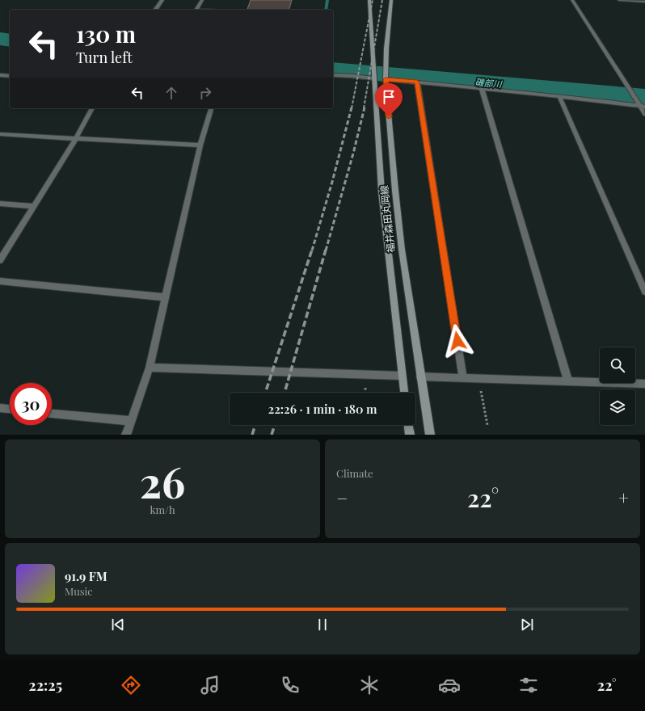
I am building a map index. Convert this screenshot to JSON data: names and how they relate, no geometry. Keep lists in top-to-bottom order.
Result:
{
  "streets": {
    "main road": ["福井森田丸岡線"]
  },
  "water": ["磯部川"],
  "page": {
    "turn": ["130 m", "Turn left"],
    "limit": "30",
    "trip": "22:26 · 1 min · 180 m",
    "tile": [
      ["26", "km/h"],
      "Climate"
    ],
    "heat": ["−", "22°", "+"],
    "song": ["91.9 FM", "Music"],
    "tabs": ["22:25", "22°"]
  }
}
